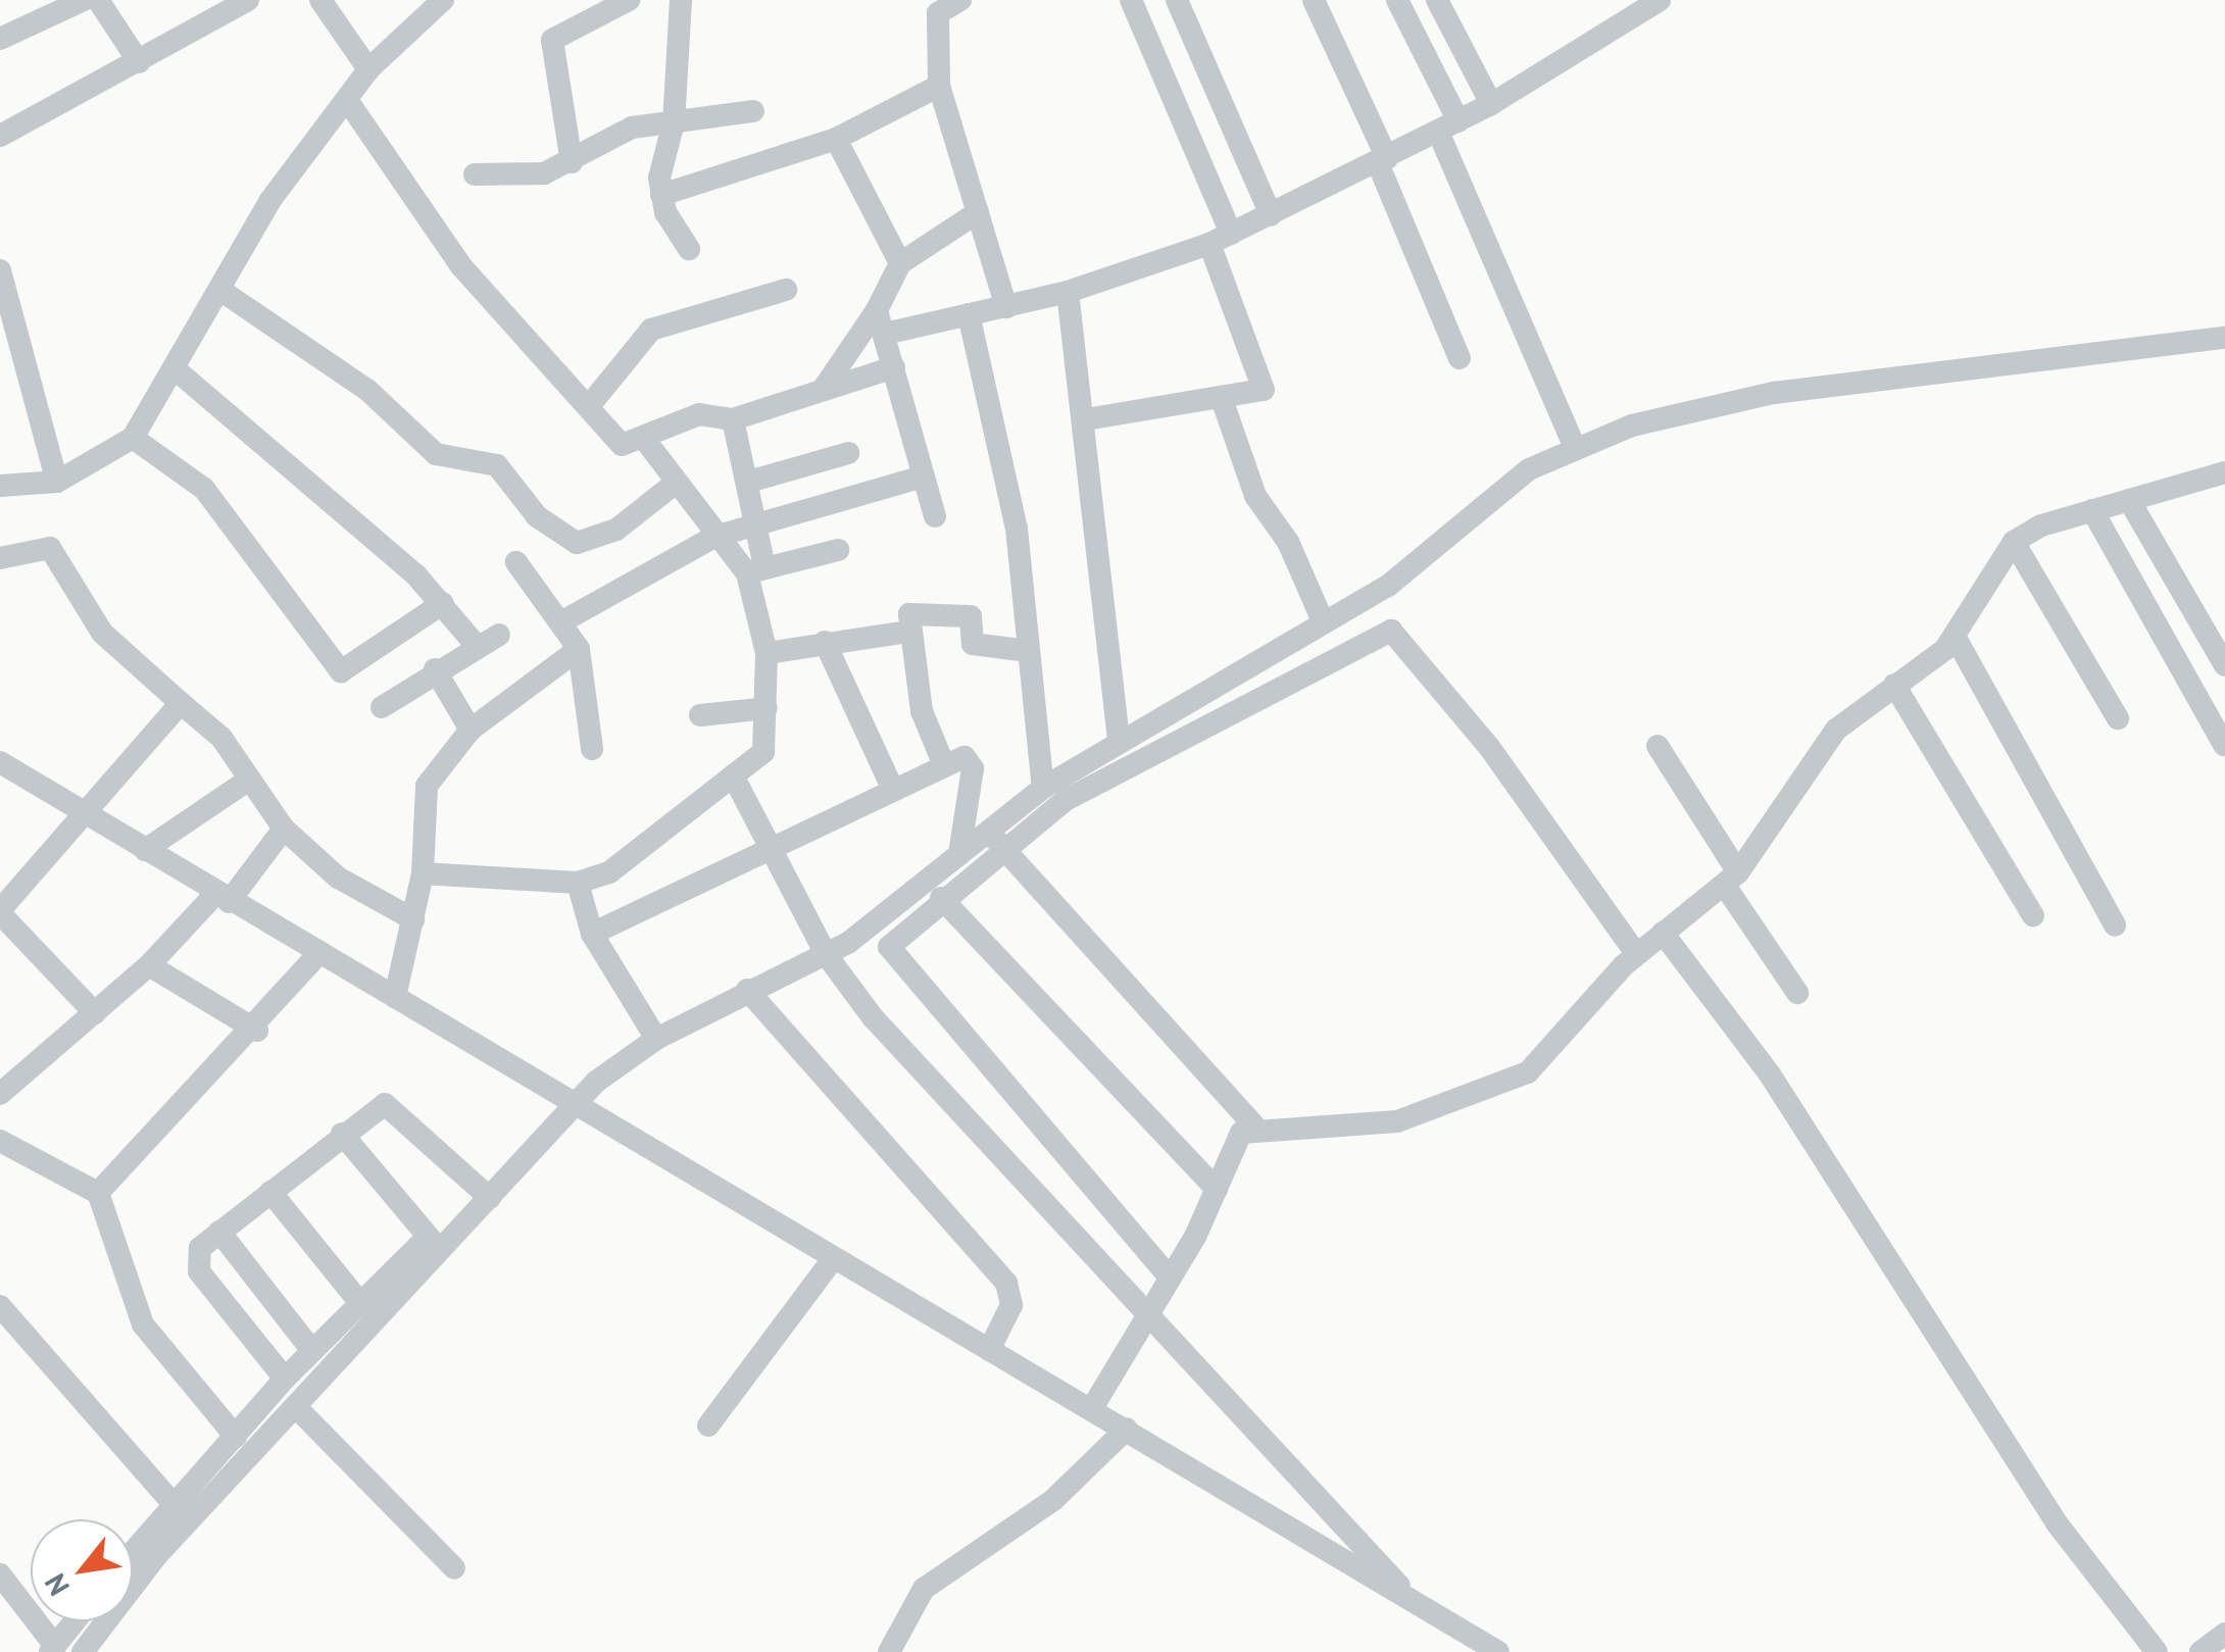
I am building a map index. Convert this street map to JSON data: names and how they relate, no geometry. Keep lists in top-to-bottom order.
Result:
{
  "north": "bottom left"
}
